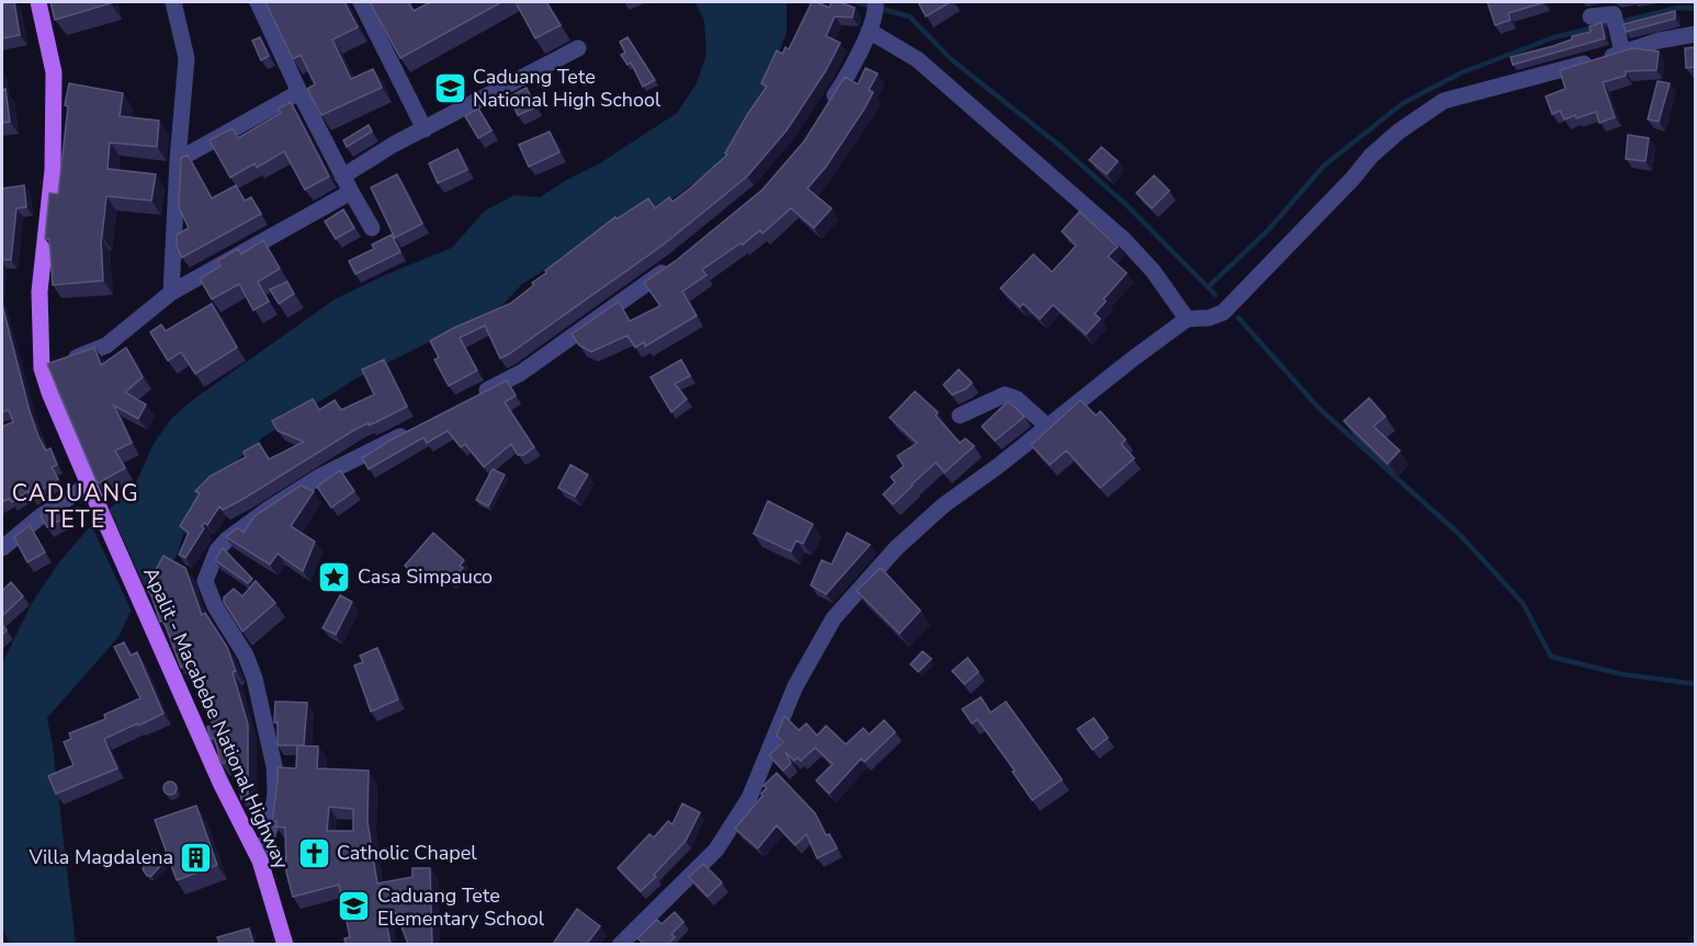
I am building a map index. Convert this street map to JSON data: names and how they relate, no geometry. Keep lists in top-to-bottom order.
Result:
{
  "streets": {
    "main road": ["Apalit - Macabebe National Highway"]
  },
  "districts": ["CADUANG TETE"],
  "places": {
    "school or university": ["Caduang Tete National High School", "Caduang Tete Elementary School"],
    "place": ["Casa Simpauco"],
    "church": ["Catholic Chapel"],
    "building": ["Villa Magdalena"]
  }
}
